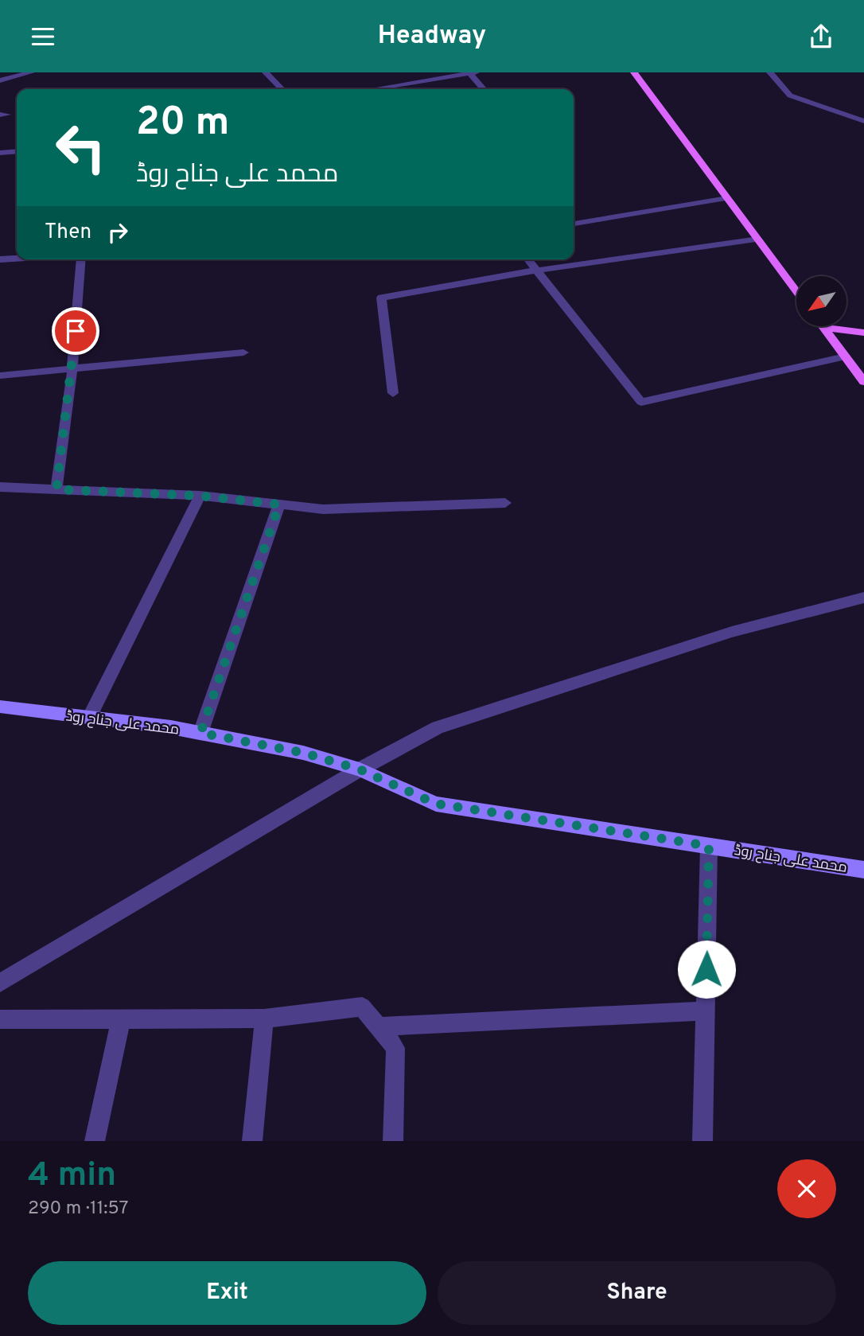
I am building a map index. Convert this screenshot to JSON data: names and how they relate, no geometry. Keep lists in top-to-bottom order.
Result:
{
  "streets": {
    "main road": ["محمد علی جناح روڈ"]
  },
  "north": "bottom left",
  "page": {
    "header": "Headway",
    "turn": ["20 m", "محمد علی جناح روڈ"],
    "then": "Then",
    "heading": ["4 min", "290 m · 11:57"],
    "buttons": ["Exit", "Share"]
  }
}
